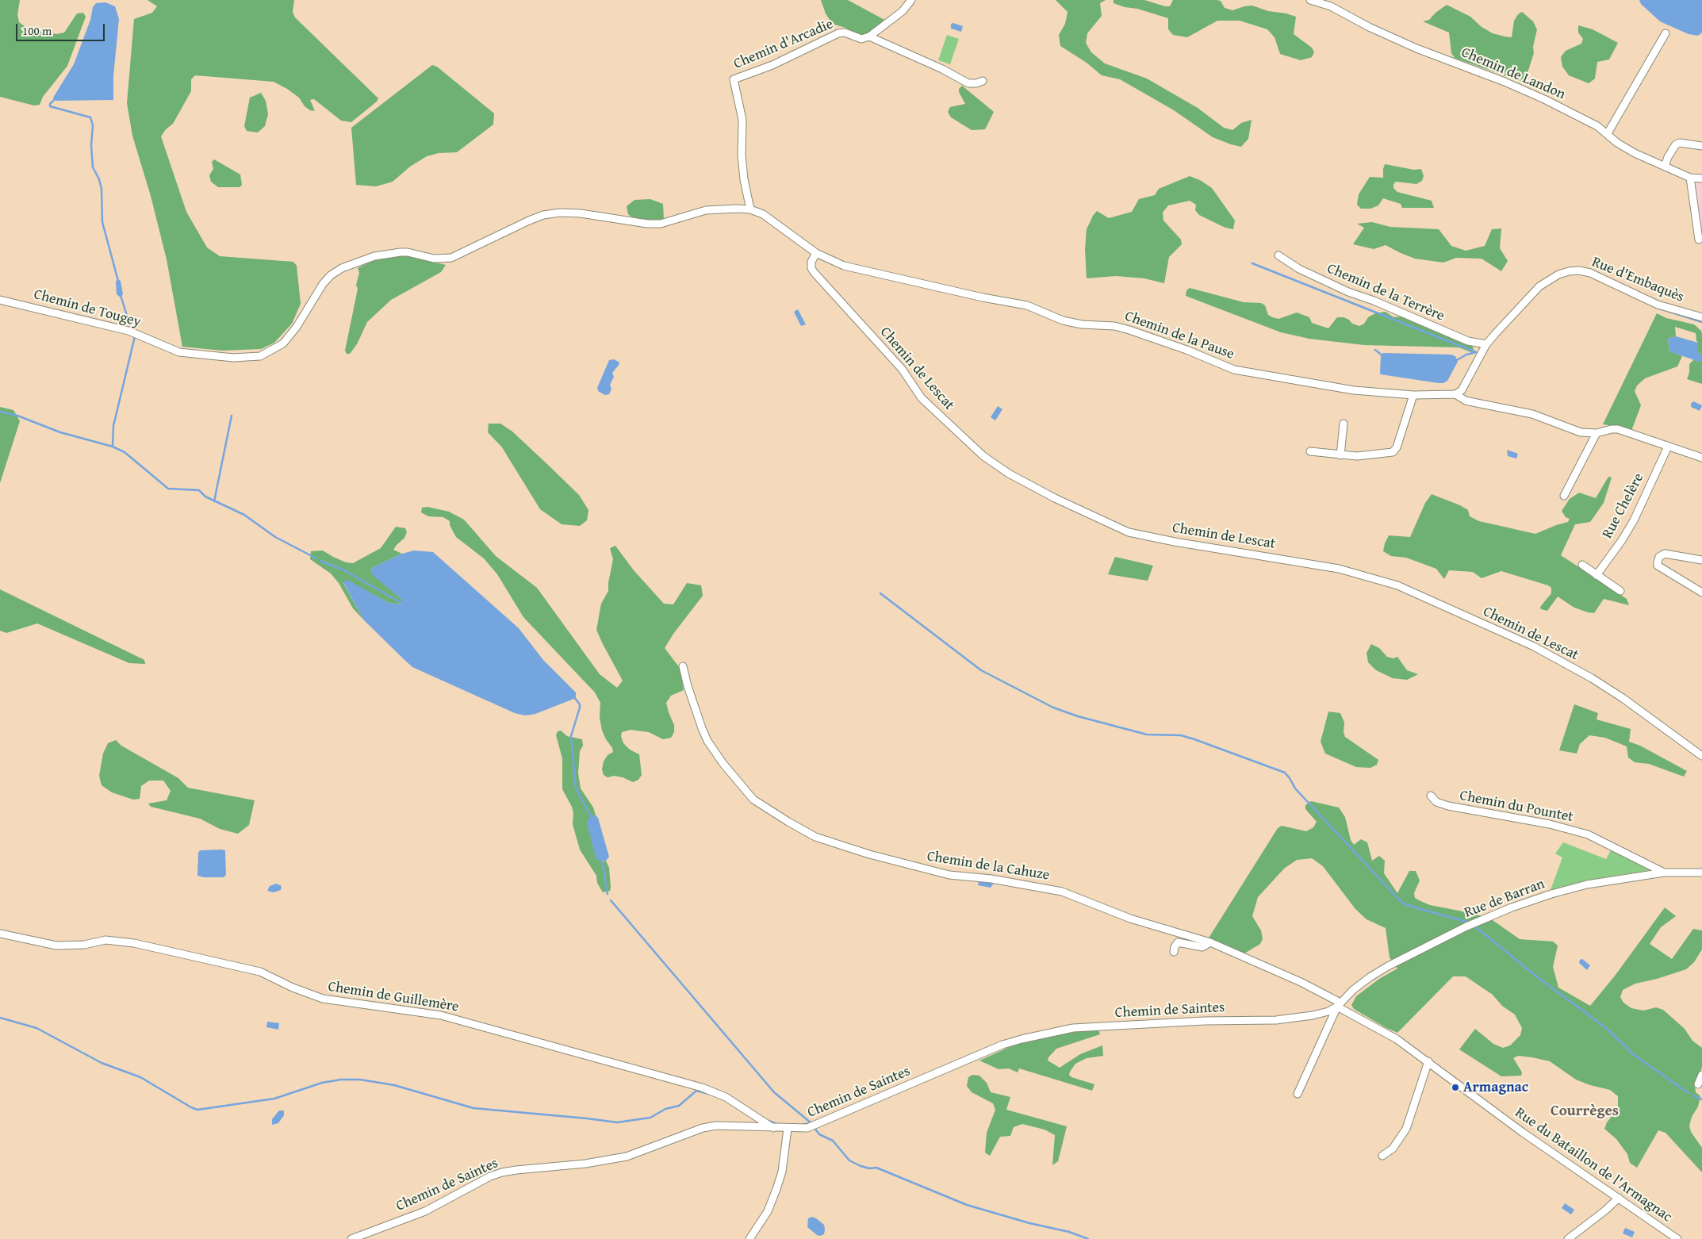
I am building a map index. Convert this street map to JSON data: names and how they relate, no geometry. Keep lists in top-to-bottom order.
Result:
{
  "streets": {
    "street": [
      "Chemin d'Arcadie",
      "Chemin de Landon",
      "Rue d'Embaquès",
      "Chemin de la Terrère",
      "Chemin de Tougey",
      "Chemin de la Pause",
      "Chemin de Lescat",
      "Rue Chelère",
      "Chemin du Pountet",
      "Chemin de la Cahuze",
      "Rue de Barran",
      "Chemin de Guillemère",
      "Chemin de Saintes",
      "Rue du Bataillon de l'Armagnac"
    ]
  },
  "crossings": [
    ["Chemin d'Arcadie", "Chemin de Tougey"],
    ["Chemin d'Arcadie", "Chemin de la Pause"],
    ["Rue d'Embaquès", "Chemin de la Terrère"],
    ["Rue d'Embaquès", "Chemin de la Pause"],
    ["Chemin de Tougey", "Chemin de la Pause"],
    ["Chemin de la Pause", "Chemin de Lescat"],
    ["Chemin du Pountet", "Rue de Barran"],
    ["Chemin de la Cahuze", "Rue de Barran"],
    ["Chemin de la Cahuze", "Chemin de Saintes"],
    ["Chemin de la Cahuze", "Rue du Bataillon de l'Armagnac"],
    ["Rue de Barran", "Chemin de Saintes"],
    ["Rue de Barran", "Rue du Bataillon de l'Armagnac"],
    ["Chemin de Guillemère", "Chemin de Saintes"],
    ["Chemin de Saintes", "Rue du Bataillon de l'Armagnac"]
  ],
  "districts": ["Courrèges"],
  "places": ["Armagnac"],
  "scale_bar": "100 m"
}
